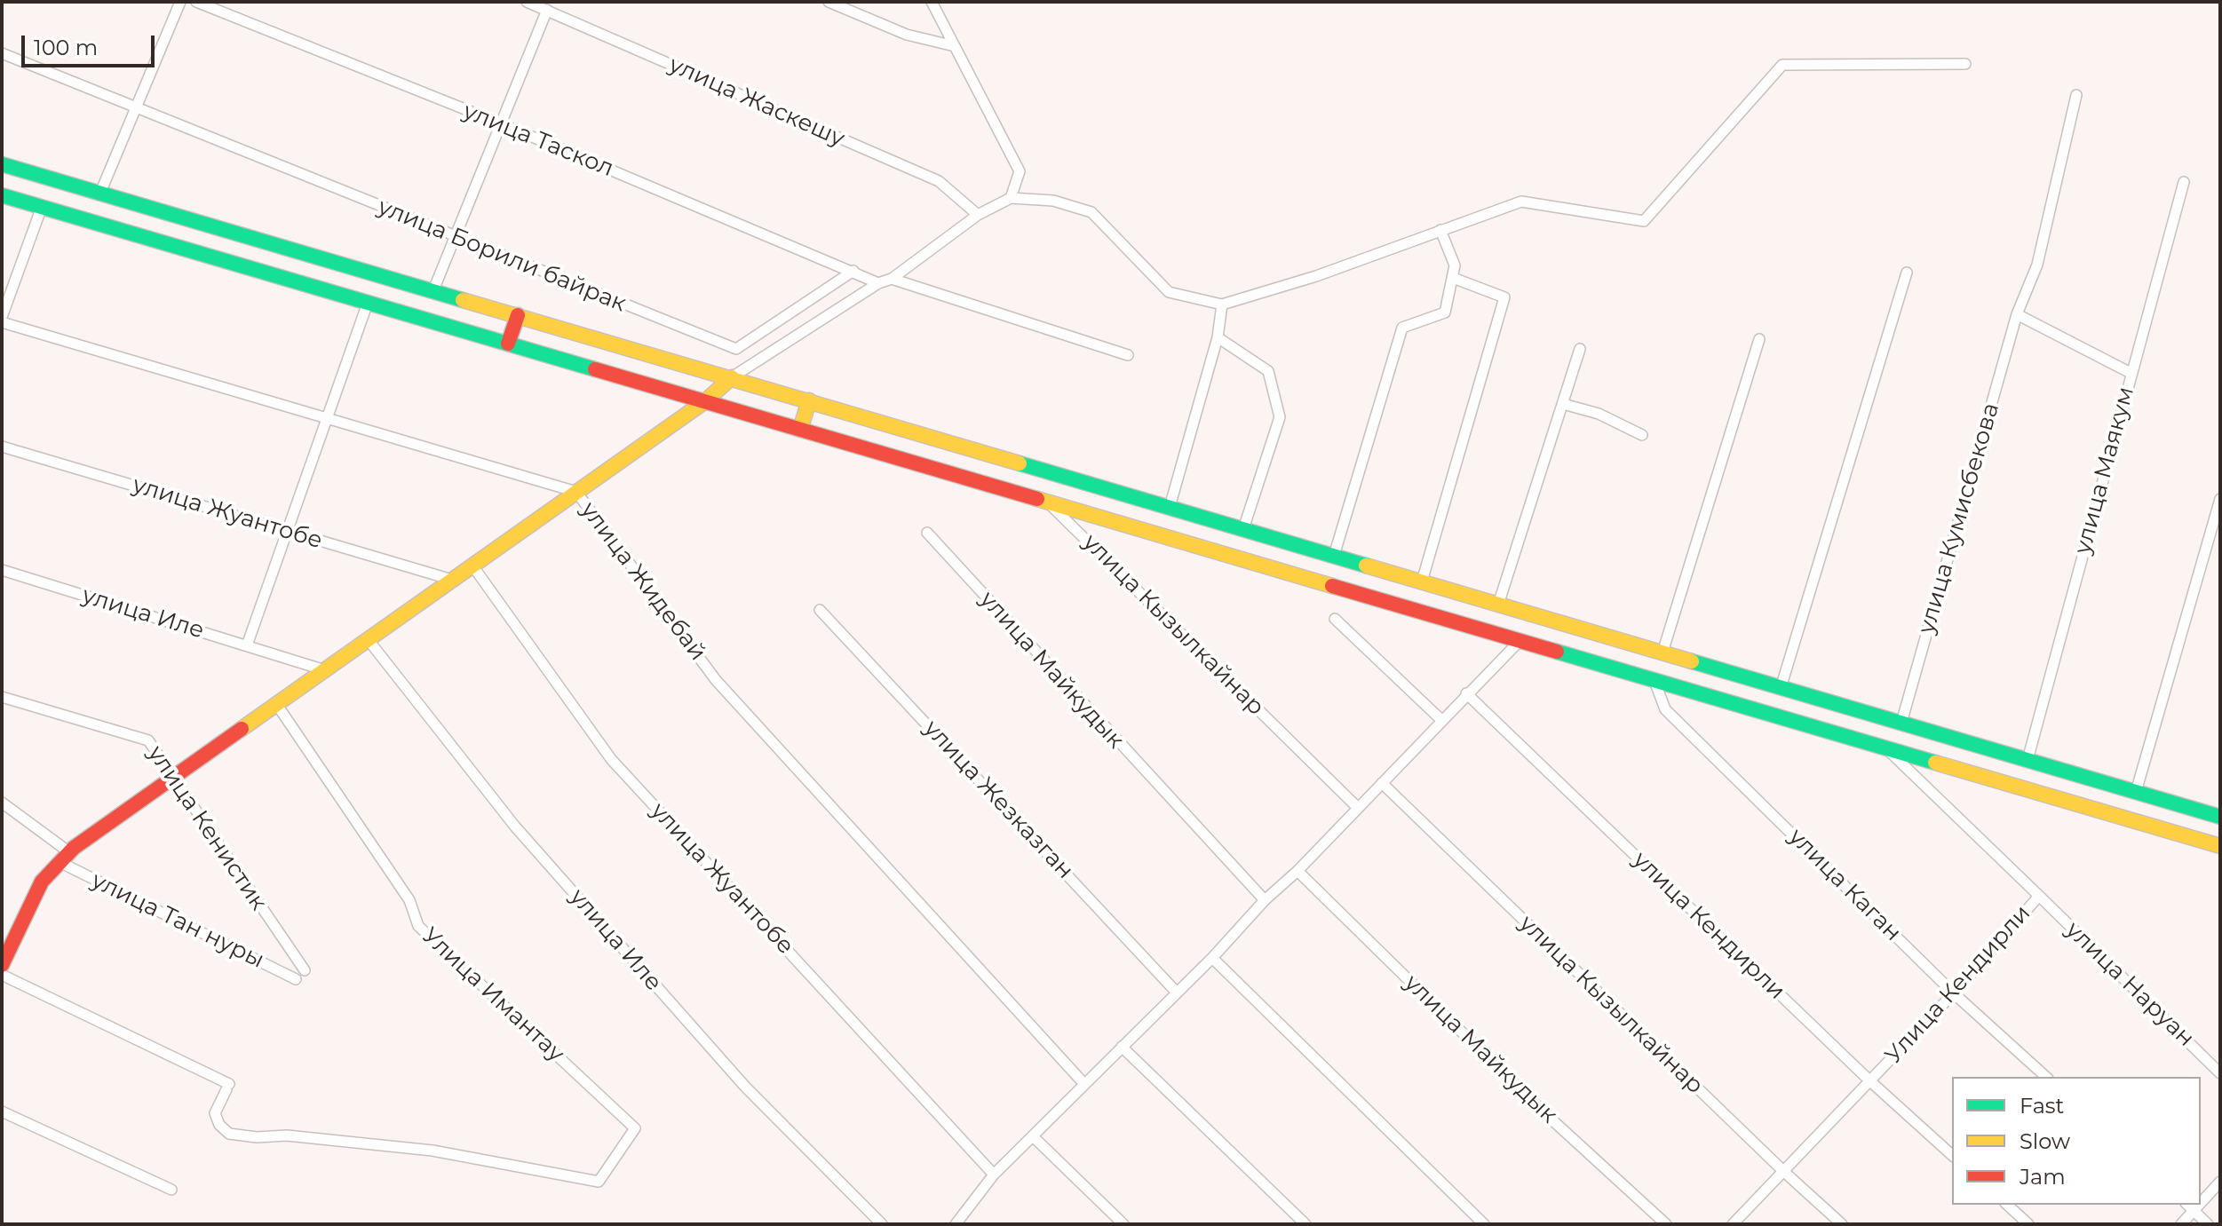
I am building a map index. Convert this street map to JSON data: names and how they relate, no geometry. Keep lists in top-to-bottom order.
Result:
{
  "streets": {
    "street": [
      "улица Жаскешу",
      "улица Таскол",
      "улица Борили байрак",
      "улица Маякум",
      "улица Жуантобе",
      "улица Кумисбекова",
      "улица Жидебай",
      "улица Иле",
      "улица Кызылкайнар",
      "улица Майкудык",
      "улица Жезказган",
      "улица Кенистик",
      "улица Каган",
      "улица Тан нуры",
      "улица Кендирли",
      "Улица Кендирли",
      "улица Наруан",
      "Улица Имантау"
    ]
  },
  "crossings": [
    ["улица Таскол", "улица Борили байрак"],
    ["улица Кызылкайнар", "Улица Кендирли"],
    ["улица Каган", "Улица Кендирли"],
    ["улица Кендирли", "Улица Кендирли"],
    ["Улица Кендирли", "улица Наруан"]
  ],
  "legend": ["Fast", "Slow", "Jam"],
  "scale_bar": "100 m"
}
